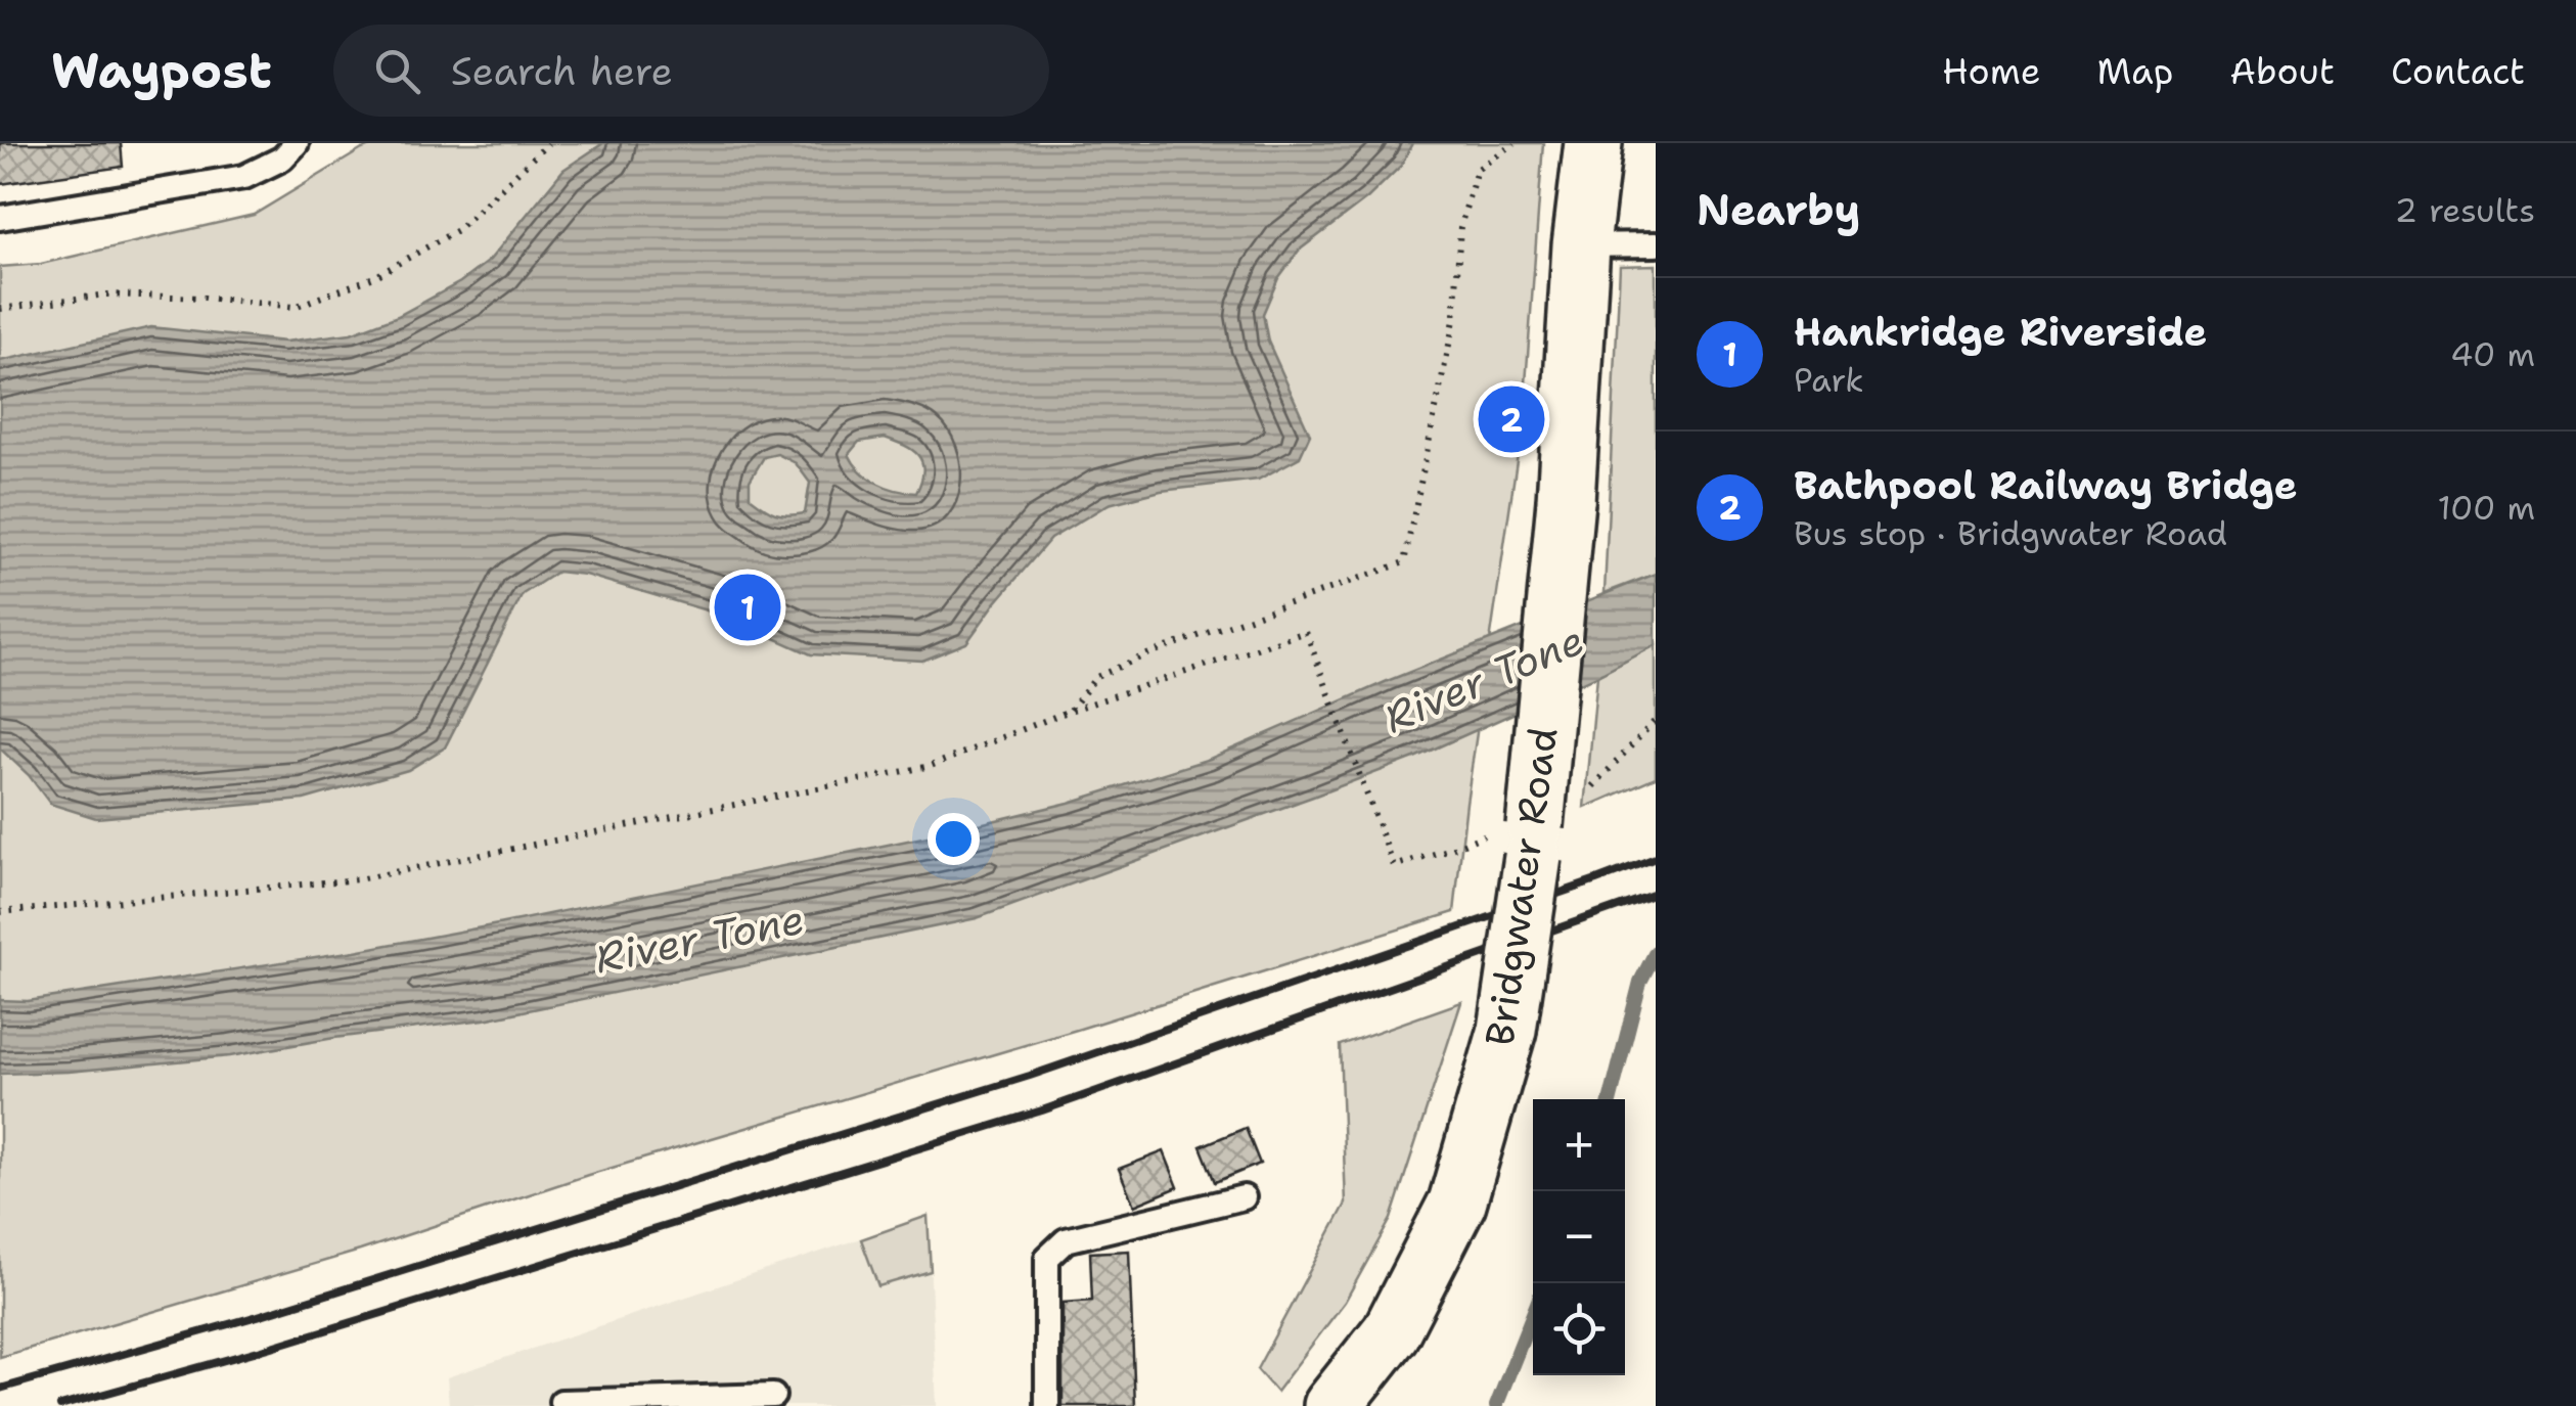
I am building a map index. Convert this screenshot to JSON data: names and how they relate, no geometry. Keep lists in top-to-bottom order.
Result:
{
  "streets": {
    "main road": ["Bridgwater Road"]
  },
  "water": ["River Tone"],
  "page": {
    "header": "Waypost",
    "search": "Search here",
    "nav": [
      "Home",
      "Map",
      "About",
      "Contact"
    ],
    "heading": ["Nearby", "2 results"],
    "list": [
      {
        "mark": "1",
        "name": "Hankridge Riverside",
        "note": "Park",
        "value": "40 m"
      },
      {
        "mark": "2",
        "name": "Bathpool Railway Bridge",
        "note": "Bus stop · Bridgwater Road",
        "value": "100 m"
      }
    ],
    "pins": ["2", "1"],
    "map_buttons": ["+", "−"]
  }
}
